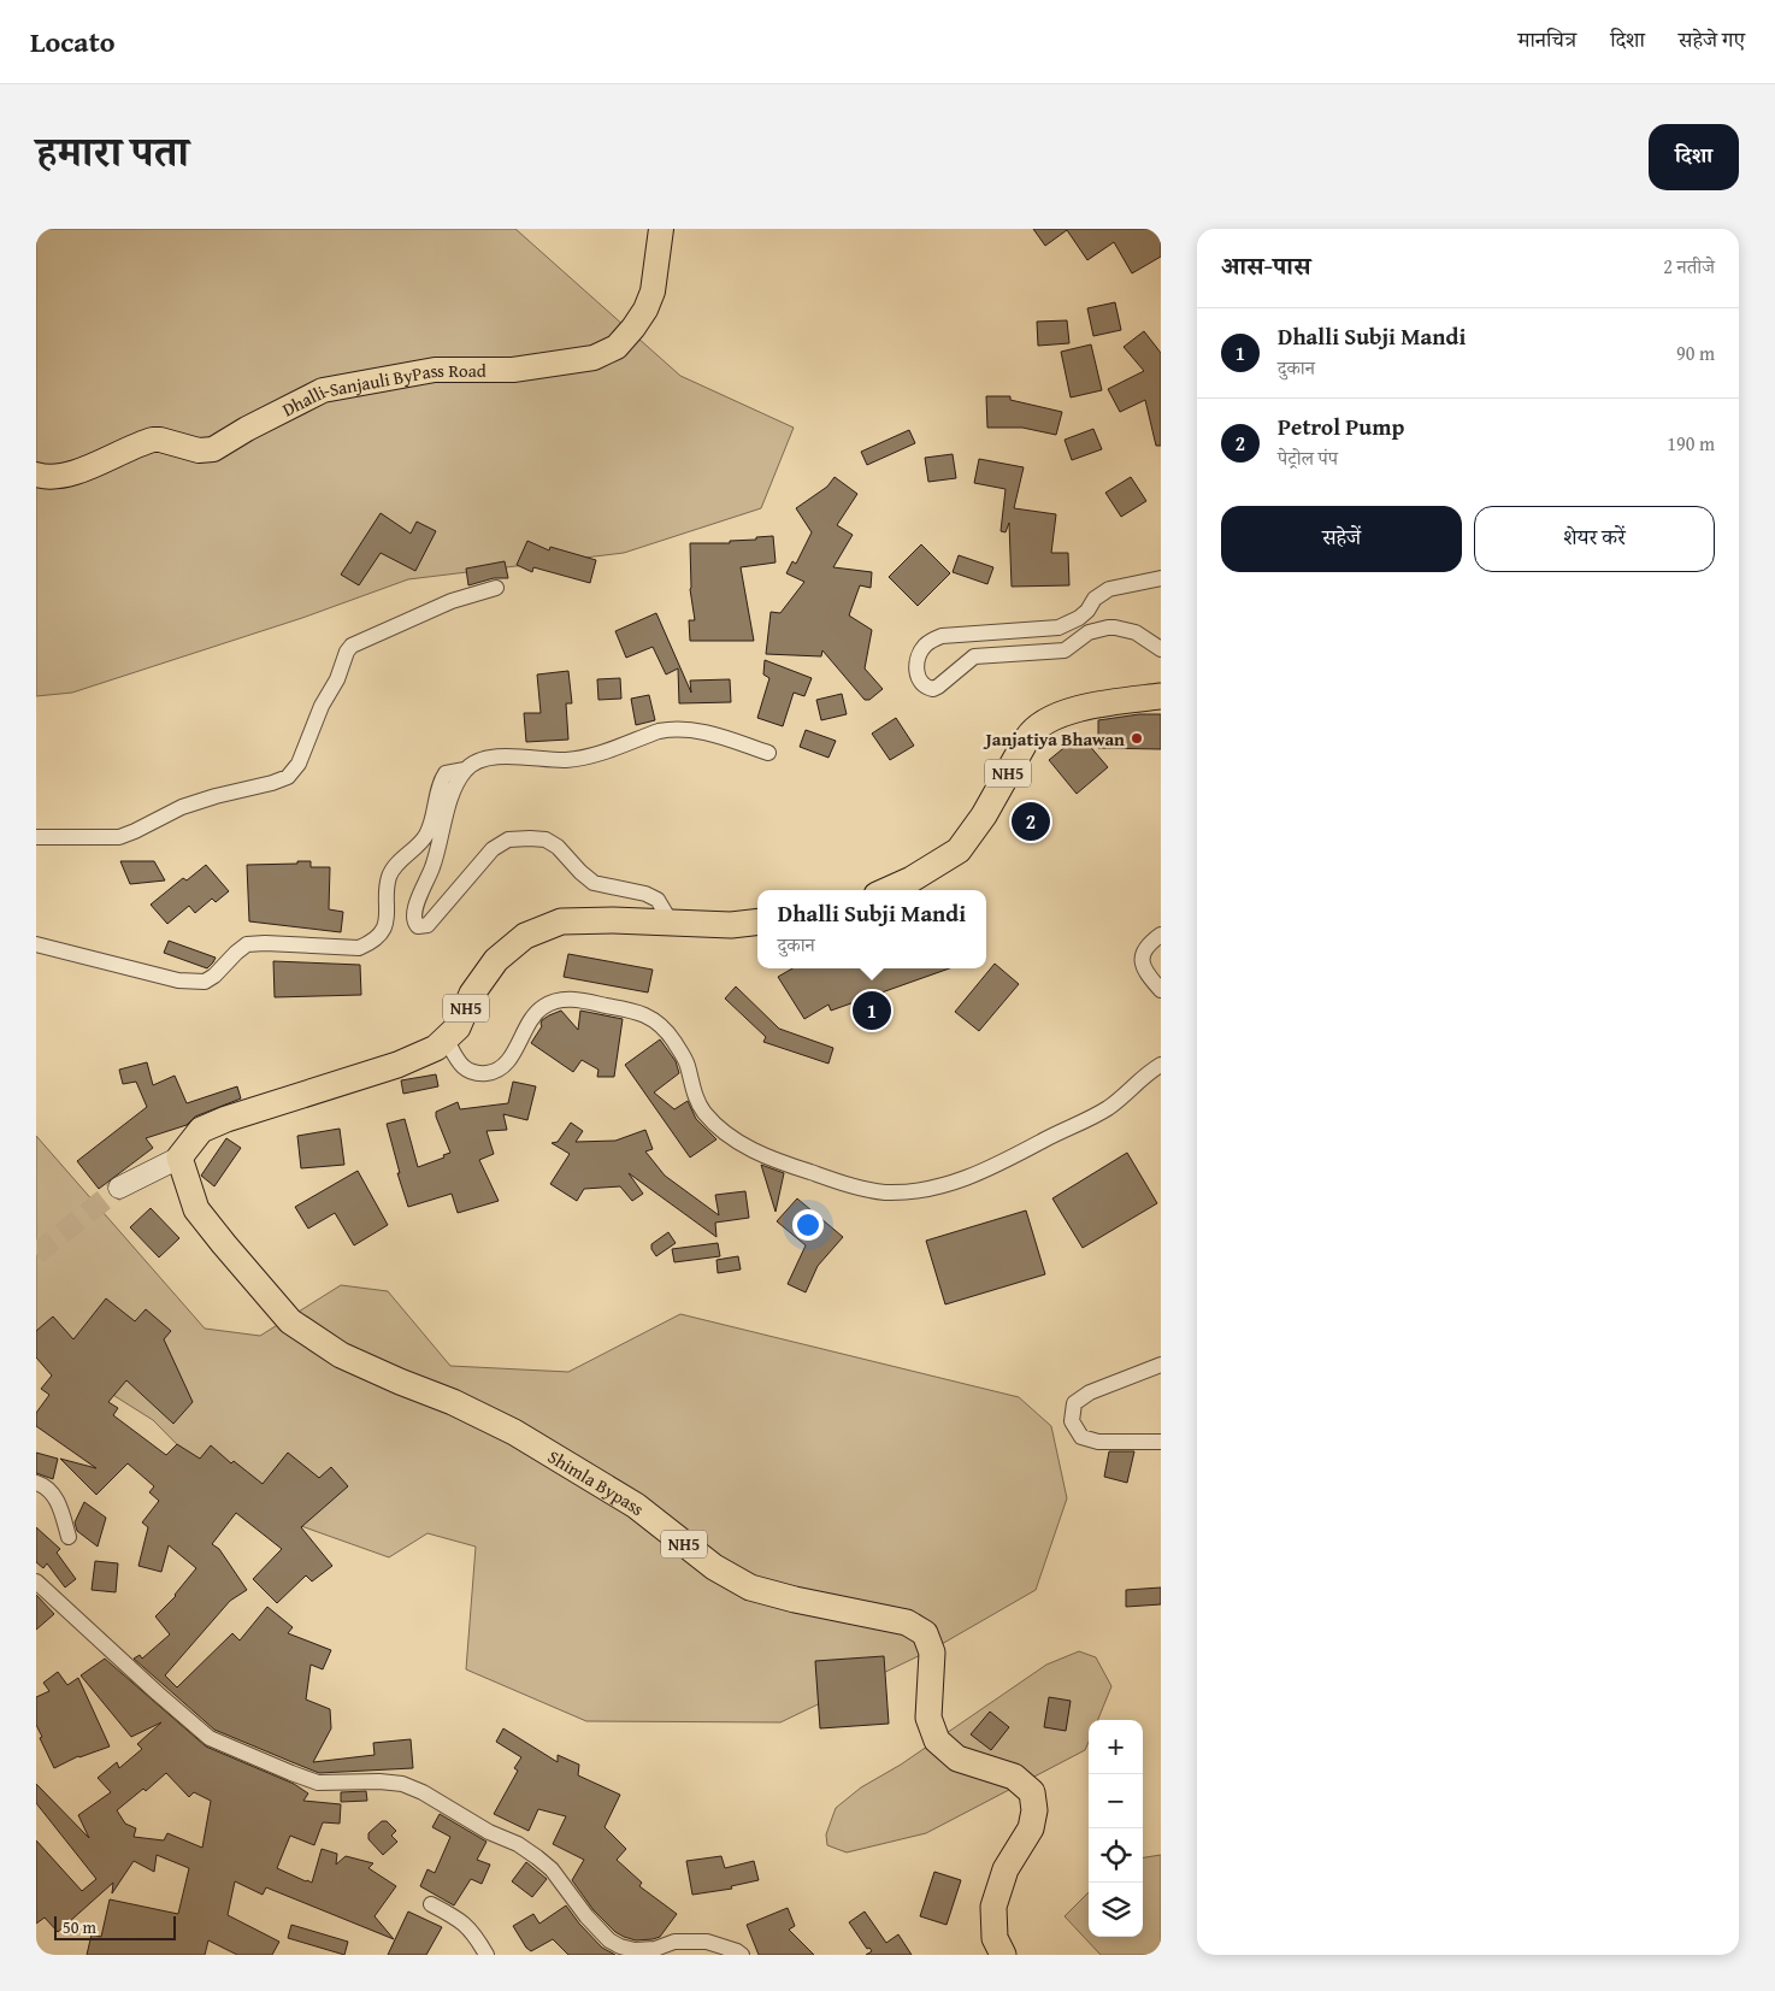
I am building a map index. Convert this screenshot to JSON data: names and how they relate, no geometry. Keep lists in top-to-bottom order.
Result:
{
  "streets": {
    "highway": ["NH5", "Shimla Bypass"],
    "main road": ["Dhalli-Sanjauli ByPass Road"]
  },
  "crossings": [
    ["NH5", "Shimla Bypass"]
  ],
  "places": ["Janjatiya Bhawan"],
  "scale_bar": "50 m",
  "page": {
    "header": "Locato",
    "nav": ["मानचित्र", "दिशा", "सहेजे गए"],
    "title": "हमारा पता",
    "buttons": [
      "दिशा",
      ["सहेजें", "शेयर करें"]
    ],
    "heading": ["आस-पास", "2 नतीजे"],
    "list": [
      {
        "mark": "1",
        "name": "Dhalli Subji Mandi",
        "note": "दुकान",
        "value": "90 m"
      },
      {
        "mark": "2",
        "name": "Petrol Pump",
        "note": "पेट्रोल पंप",
        "value": "190 m"
      }
    ],
    "pins": ["2", "1"],
    "popup": ["Dhalli Subji Mandi", "दुकान"],
    "map_buttons": ["+", "−"],
    "scale": "50 m"
  }
}
